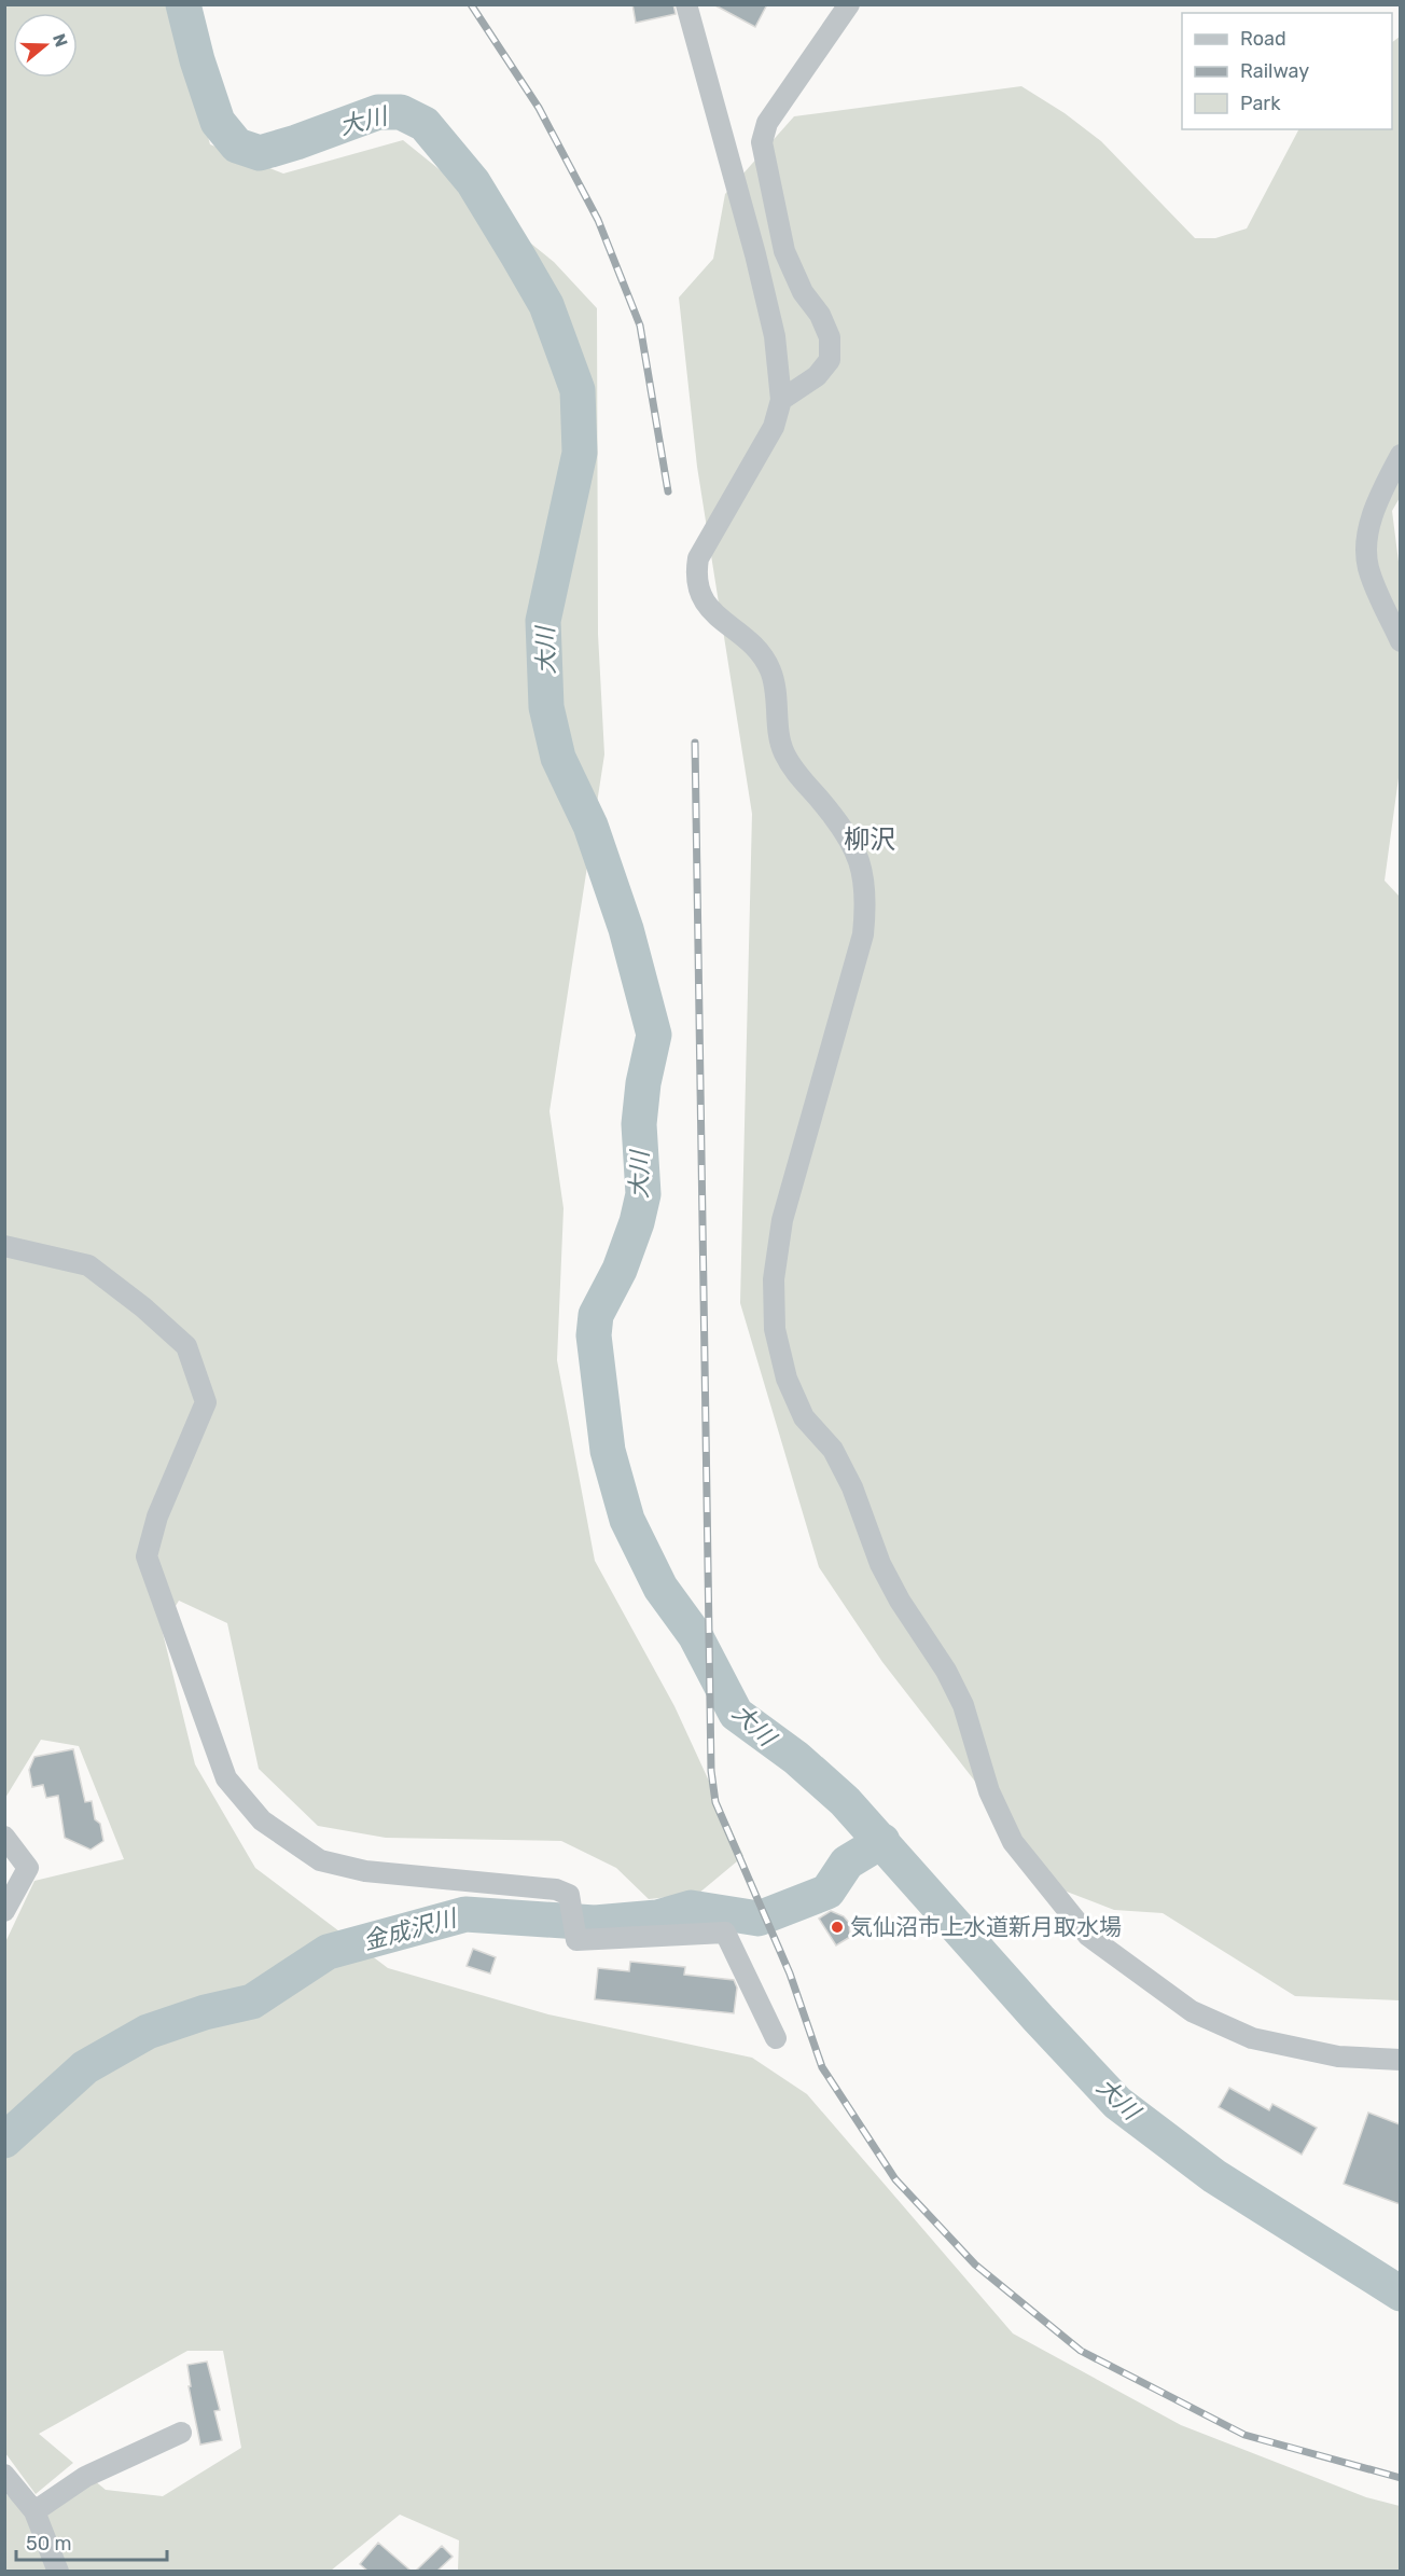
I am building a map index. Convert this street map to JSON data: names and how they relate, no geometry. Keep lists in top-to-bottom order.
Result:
{
  "districts": ["柳沢"],
  "water": ["大川", "金成沢川"],
  "places": ["気仙沼市上水道新月取水場"],
  "legend": ["Road", "Railway", "Park"],
  "scale_bar": "50 m",
  "north": "right"
}
